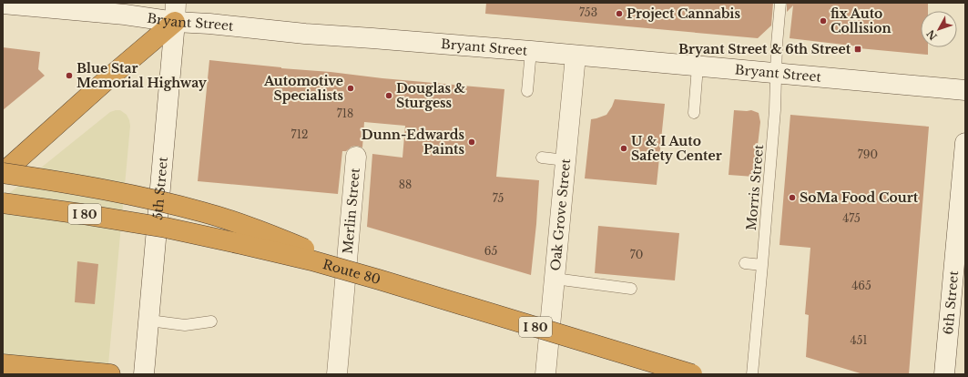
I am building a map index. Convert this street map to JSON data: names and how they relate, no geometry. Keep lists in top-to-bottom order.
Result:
{
  "streets": {
    "highway": ["I 80", "Route 80"],
    "main road": [
      "Bryant Street",
      "5th Street",
      "Merlin Street",
      "Oak Grove Street",
      "6th Street"
    ],
    "lane": ["Morris Street"]
  },
  "crossings": [
    ["Bryant Street", "Morris Street"],
    ["Bryant Street", "5th Street"],
    ["Bryant Street", "Oak Grove Street"]
  ],
  "places": {
    "other": [
      "Project Cannabis",
      "fix Auto Collision",
      "Blue Star Memorial Highway",
      "Automotive Specialists",
      "Douglas & Sturgess",
      "Dunn-Edwards Paints",
      "U & I Auto Safety Center",
      "SoMa Food Court"
    ],
    "transit": ["Bryant Street & 6th Street"]
  },
  "house_numbers": [
    "753",
    "718",
    "712",
    "790",
    "88",
    "75",
    "475",
    "65",
    "70",
    "465",
    "451"
  ],
  "north": "bottom left"
}
